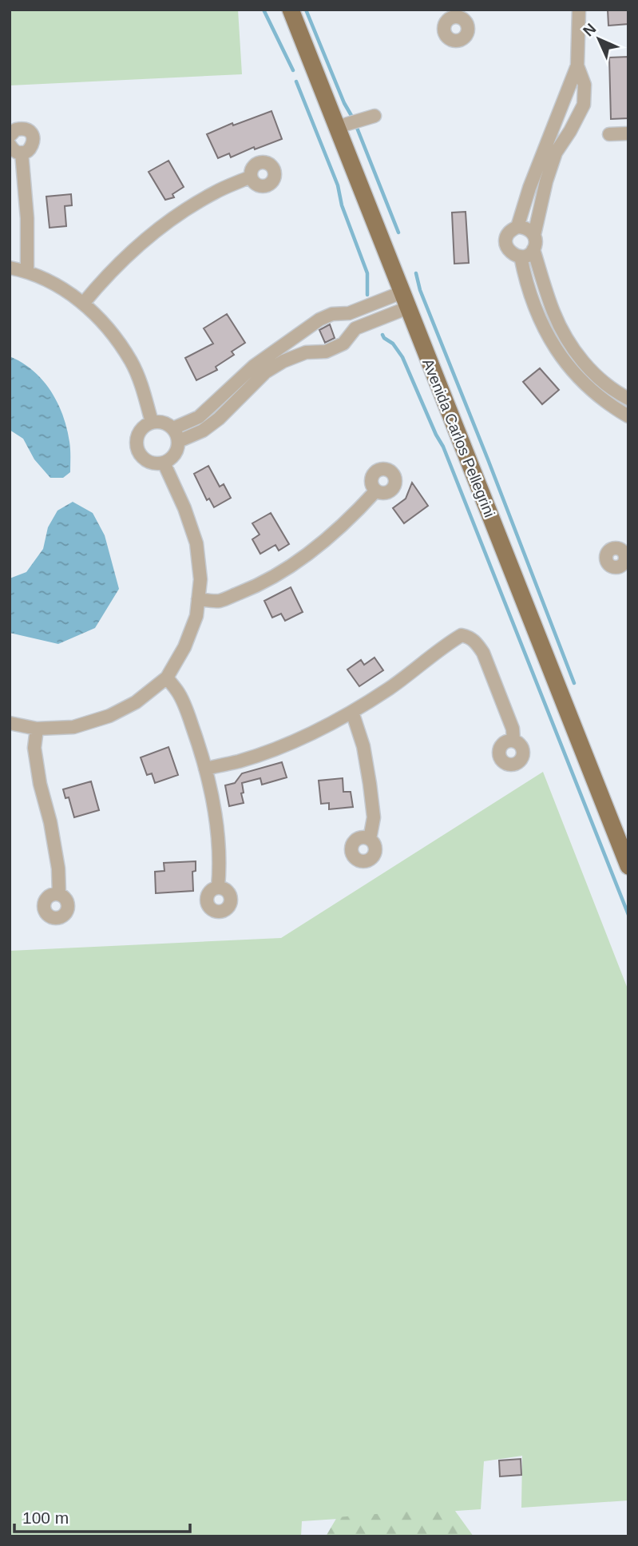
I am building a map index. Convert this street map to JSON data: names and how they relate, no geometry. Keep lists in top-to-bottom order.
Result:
{
  "streets": {
    "main road": ["Avenida Carlos Pellegrini"]
  },
  "scale_bar": "100 m",
  "north": "top left"
}
